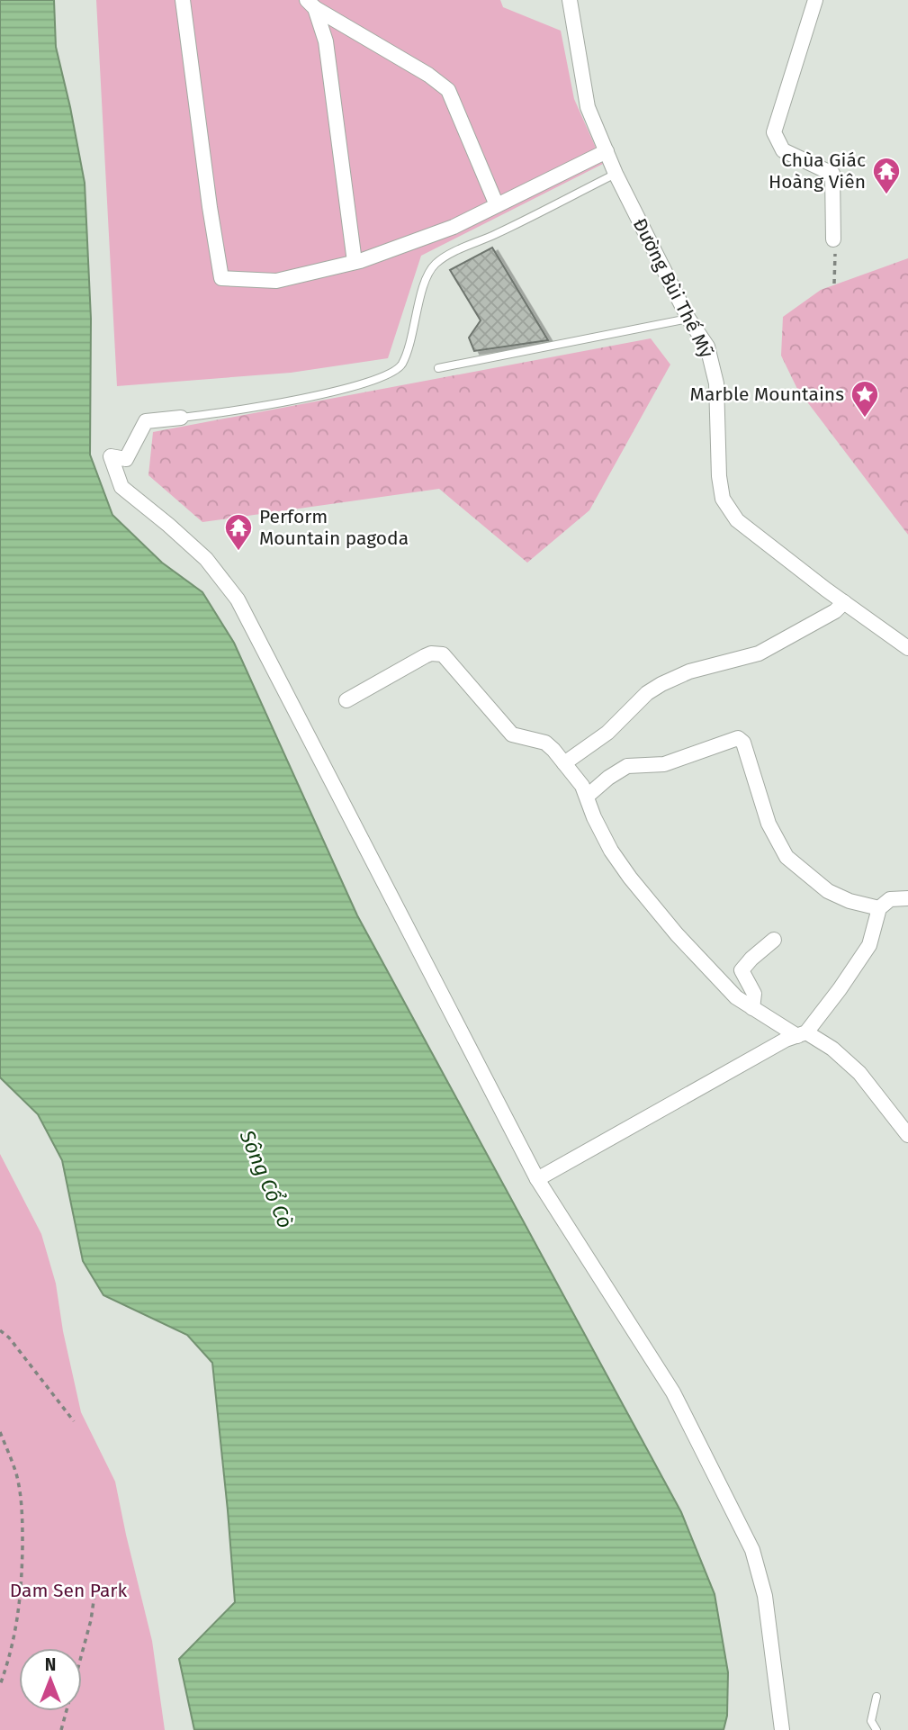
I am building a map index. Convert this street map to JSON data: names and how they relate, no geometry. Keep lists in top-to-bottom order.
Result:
{
  "streets": {
    "street": ["Đường Bùi Thế Mỹ"]
  },
  "water": ["Sông Cổ Cò"],
  "parks": ["Dam Sen Park"],
  "places": {
    "temple": ["Chùa Giác Hoàng Viên", "Perform Mountain pagoda"],
    "place": ["Marble Mountains"]
  },
  "north": "top"
}
